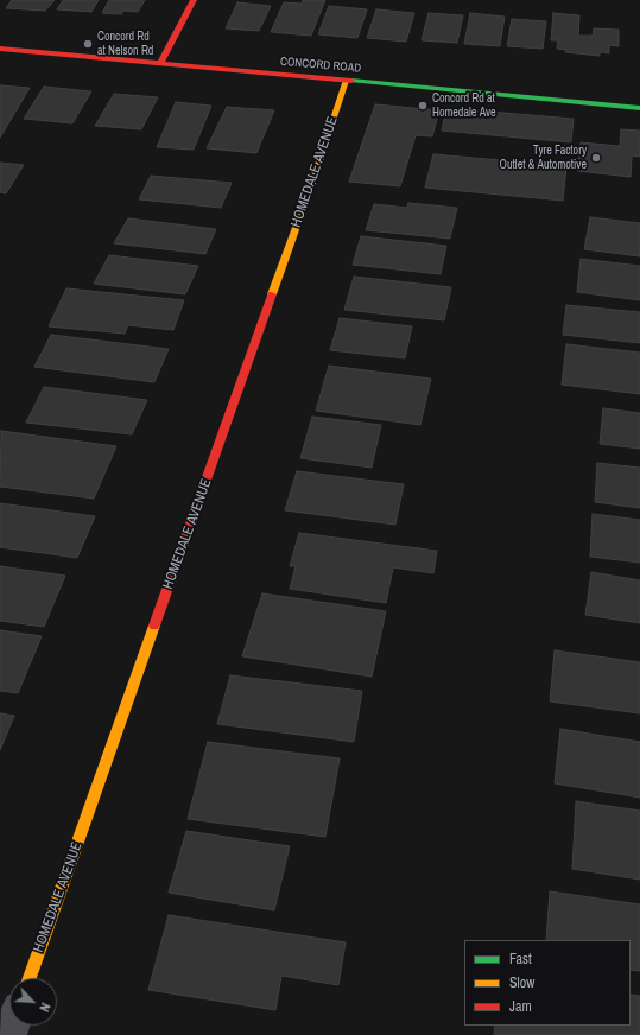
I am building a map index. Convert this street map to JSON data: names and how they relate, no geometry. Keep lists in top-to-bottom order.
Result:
{
  "streets": {
    "street": ["CONCORD ROAD", "HOMEDALE AVENUE"]
  },
  "crossings": [
    ["CONCORD ROAD", "HOMEDALE AVENUE"]
  ],
  "places": ["Concord Rd at Nelson Rd", "Concord Rd at Homedale Ave", "Tyre Factory Outlet & Automotive"],
  "legend": ["Fast", "Slow", "Jam"],
  "north": "bottom right"
}
